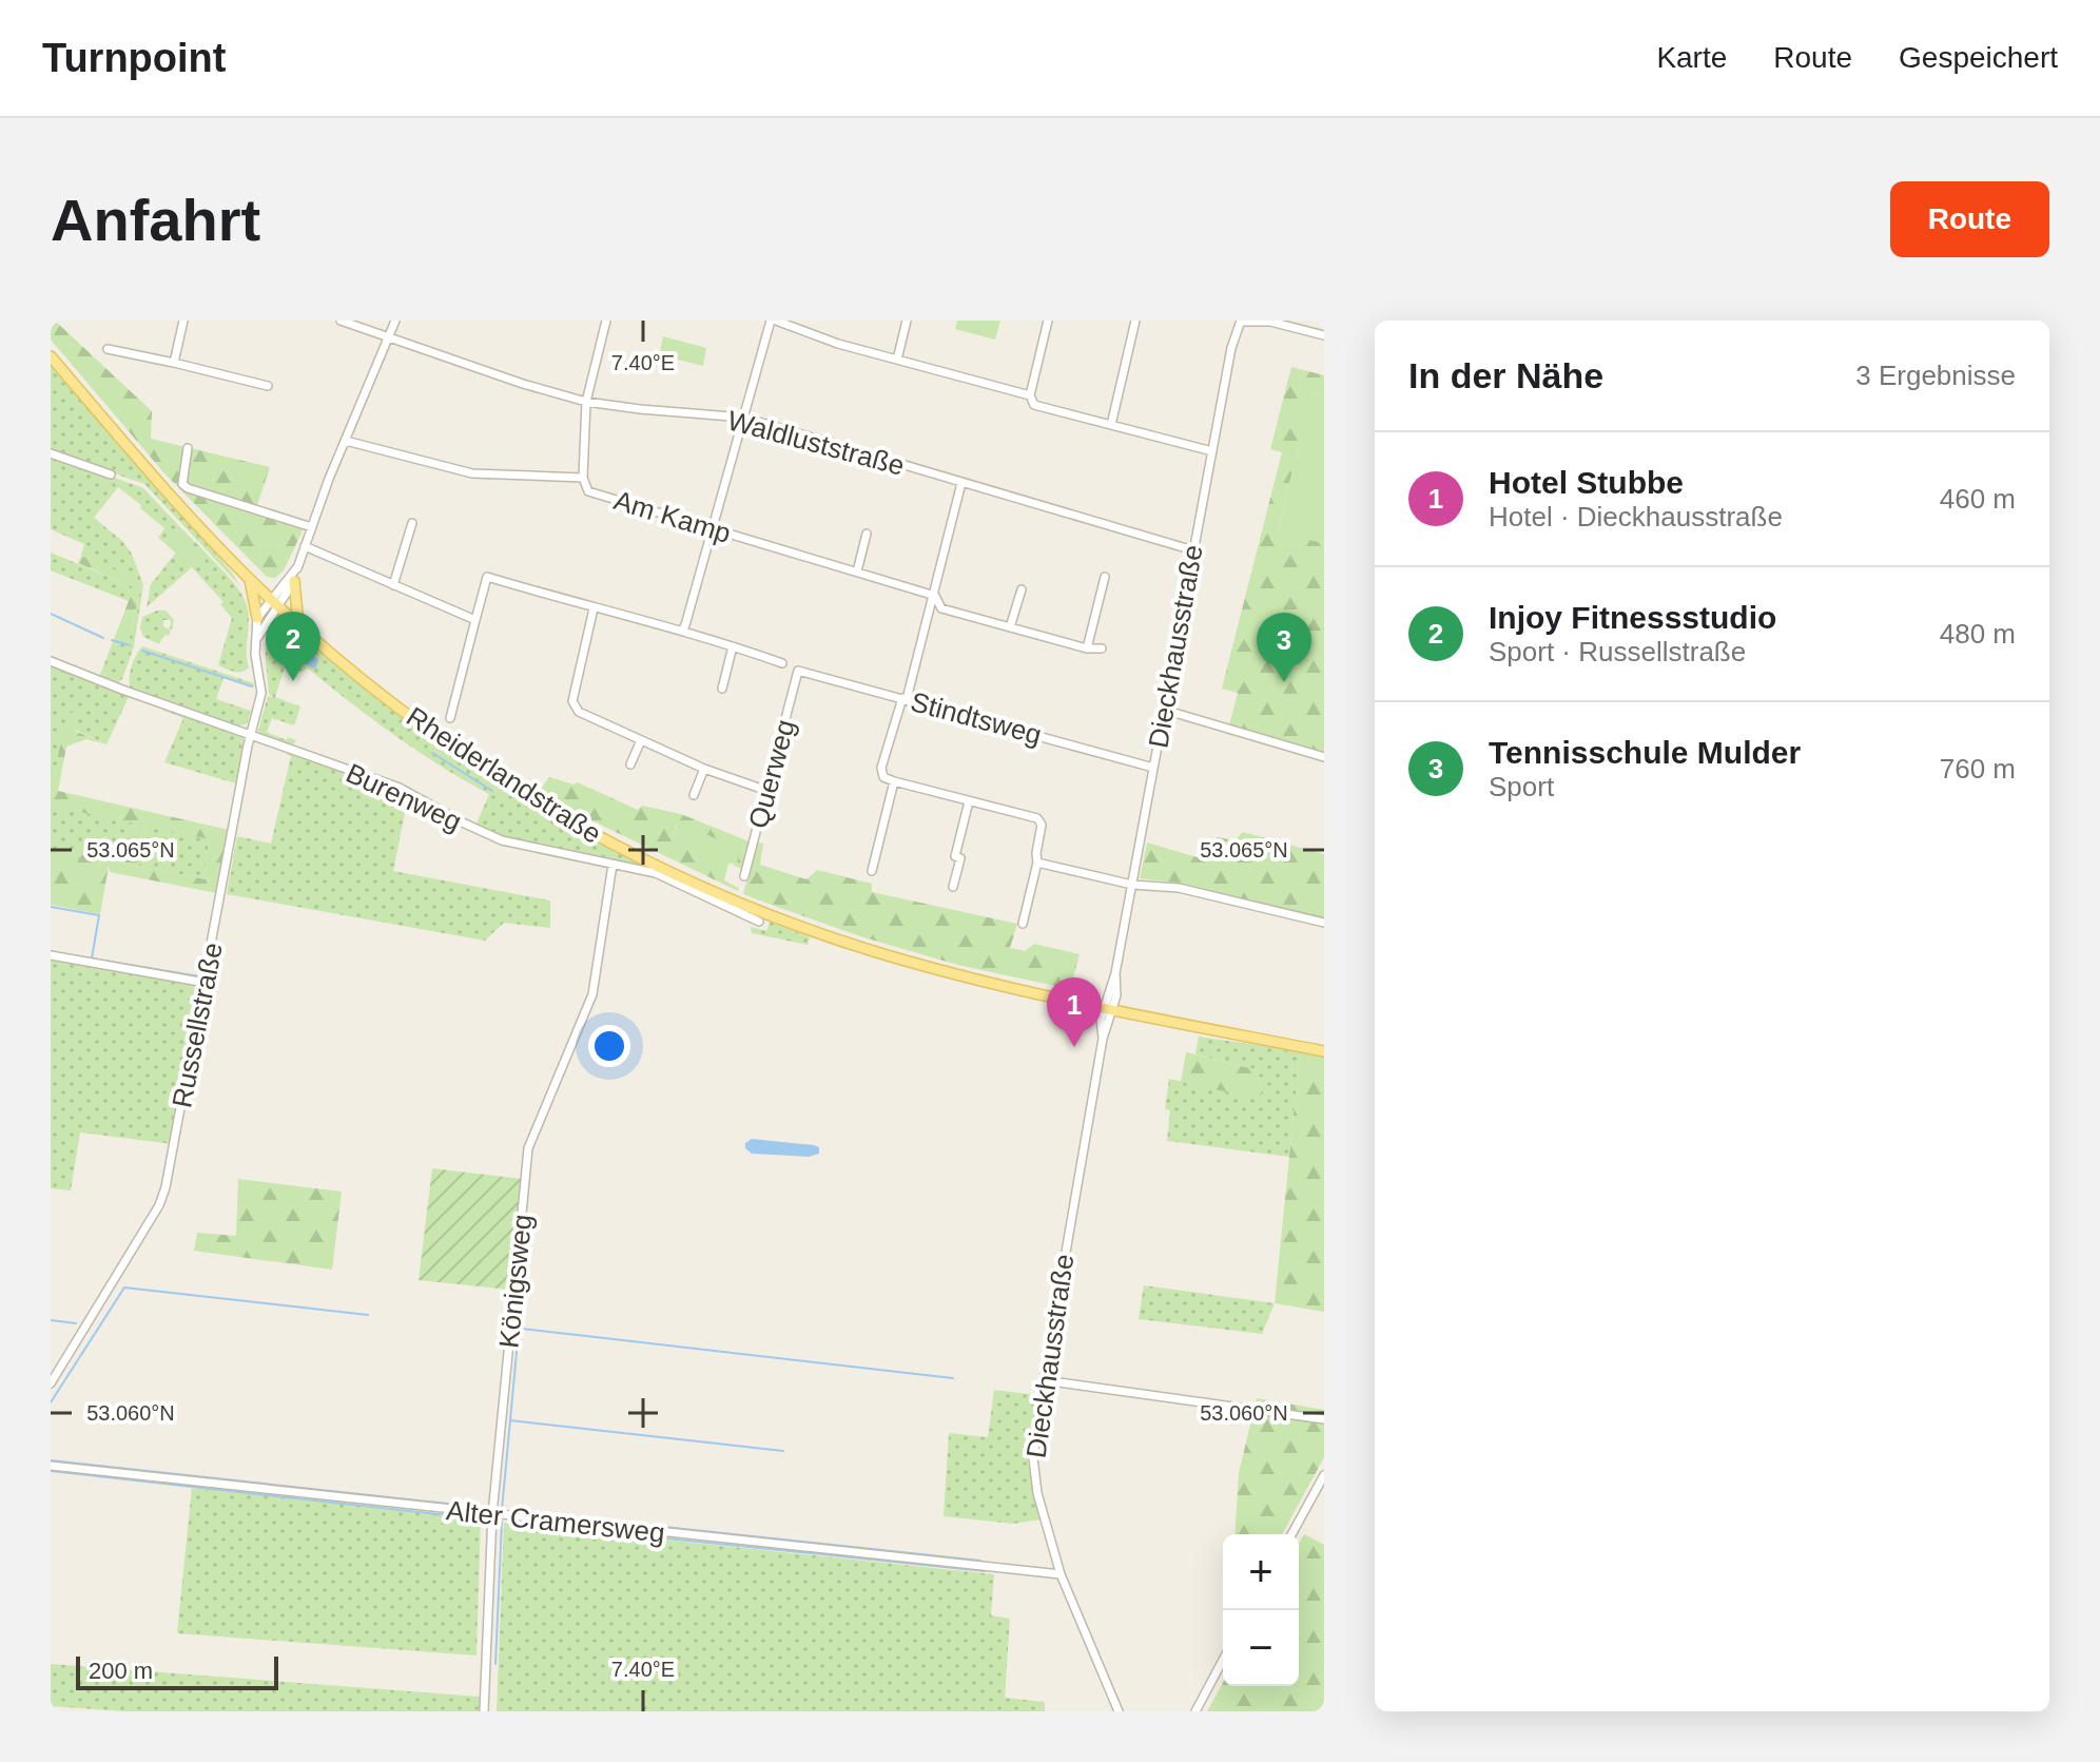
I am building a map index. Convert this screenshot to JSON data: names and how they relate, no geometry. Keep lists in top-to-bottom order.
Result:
{
  "streets": {
    "main road": ["Rheiderlandstraße"],
    "street": [
      "Waldluststraße",
      "Am Kamp",
      "Dieckhausstraße",
      "Stindtsweg",
      "Querweg",
      "Burenweg",
      "Russellstraße",
      "Königsweg",
      "Alter Cramersweg"
    ]
  },
  "crossings": [
    ["Waldluststraße", "Dieckhausstraße"],
    ["Dieckhausstraße", "Stindtsweg"],
    ["Dieckhausstraße", "Rheiderlandstraße"],
    ["Dieckhausstraße", "Alter Cramersweg"],
    ["Stindtsweg", "Querweg"],
    ["Burenweg", "Russellstraße"],
    ["Burenweg", "Königsweg"],
    ["Königsweg", "Alter Cramersweg"]
  ],
  "scale_bar": "200 m",
  "page": {
    "header": "Turnpoint",
    "nav": ["Karte", "Route", "Gespeichert"],
    "buttons": "Route",
    "title": "Anfahrt",
    "heading": ["In der Nähe", "3 Ergebnisse"],
    "list": [
      {
        "mark": "1",
        "name": "Hotel Stubbe",
        "note": "Hotel · Dieckhausstraße",
        "value": "460 m"
      },
      {
        "mark": "2",
        "name": "Injoy Fitnessstudio",
        "note": "Sport · Russellstraße",
        "value": "480 m"
      },
      {
        "mark": "3",
        "name": "Tennisschule Mulder",
        "note": "Sport",
        "value": "760 m"
      }
    ],
    "pins": ["2", "3", "1"],
    "map_buttons": ["+", "−"],
    "scale": "200 m"
  },
  "coordinates": ["7.40°E", "53.065°N", "53.060°N"]
}
